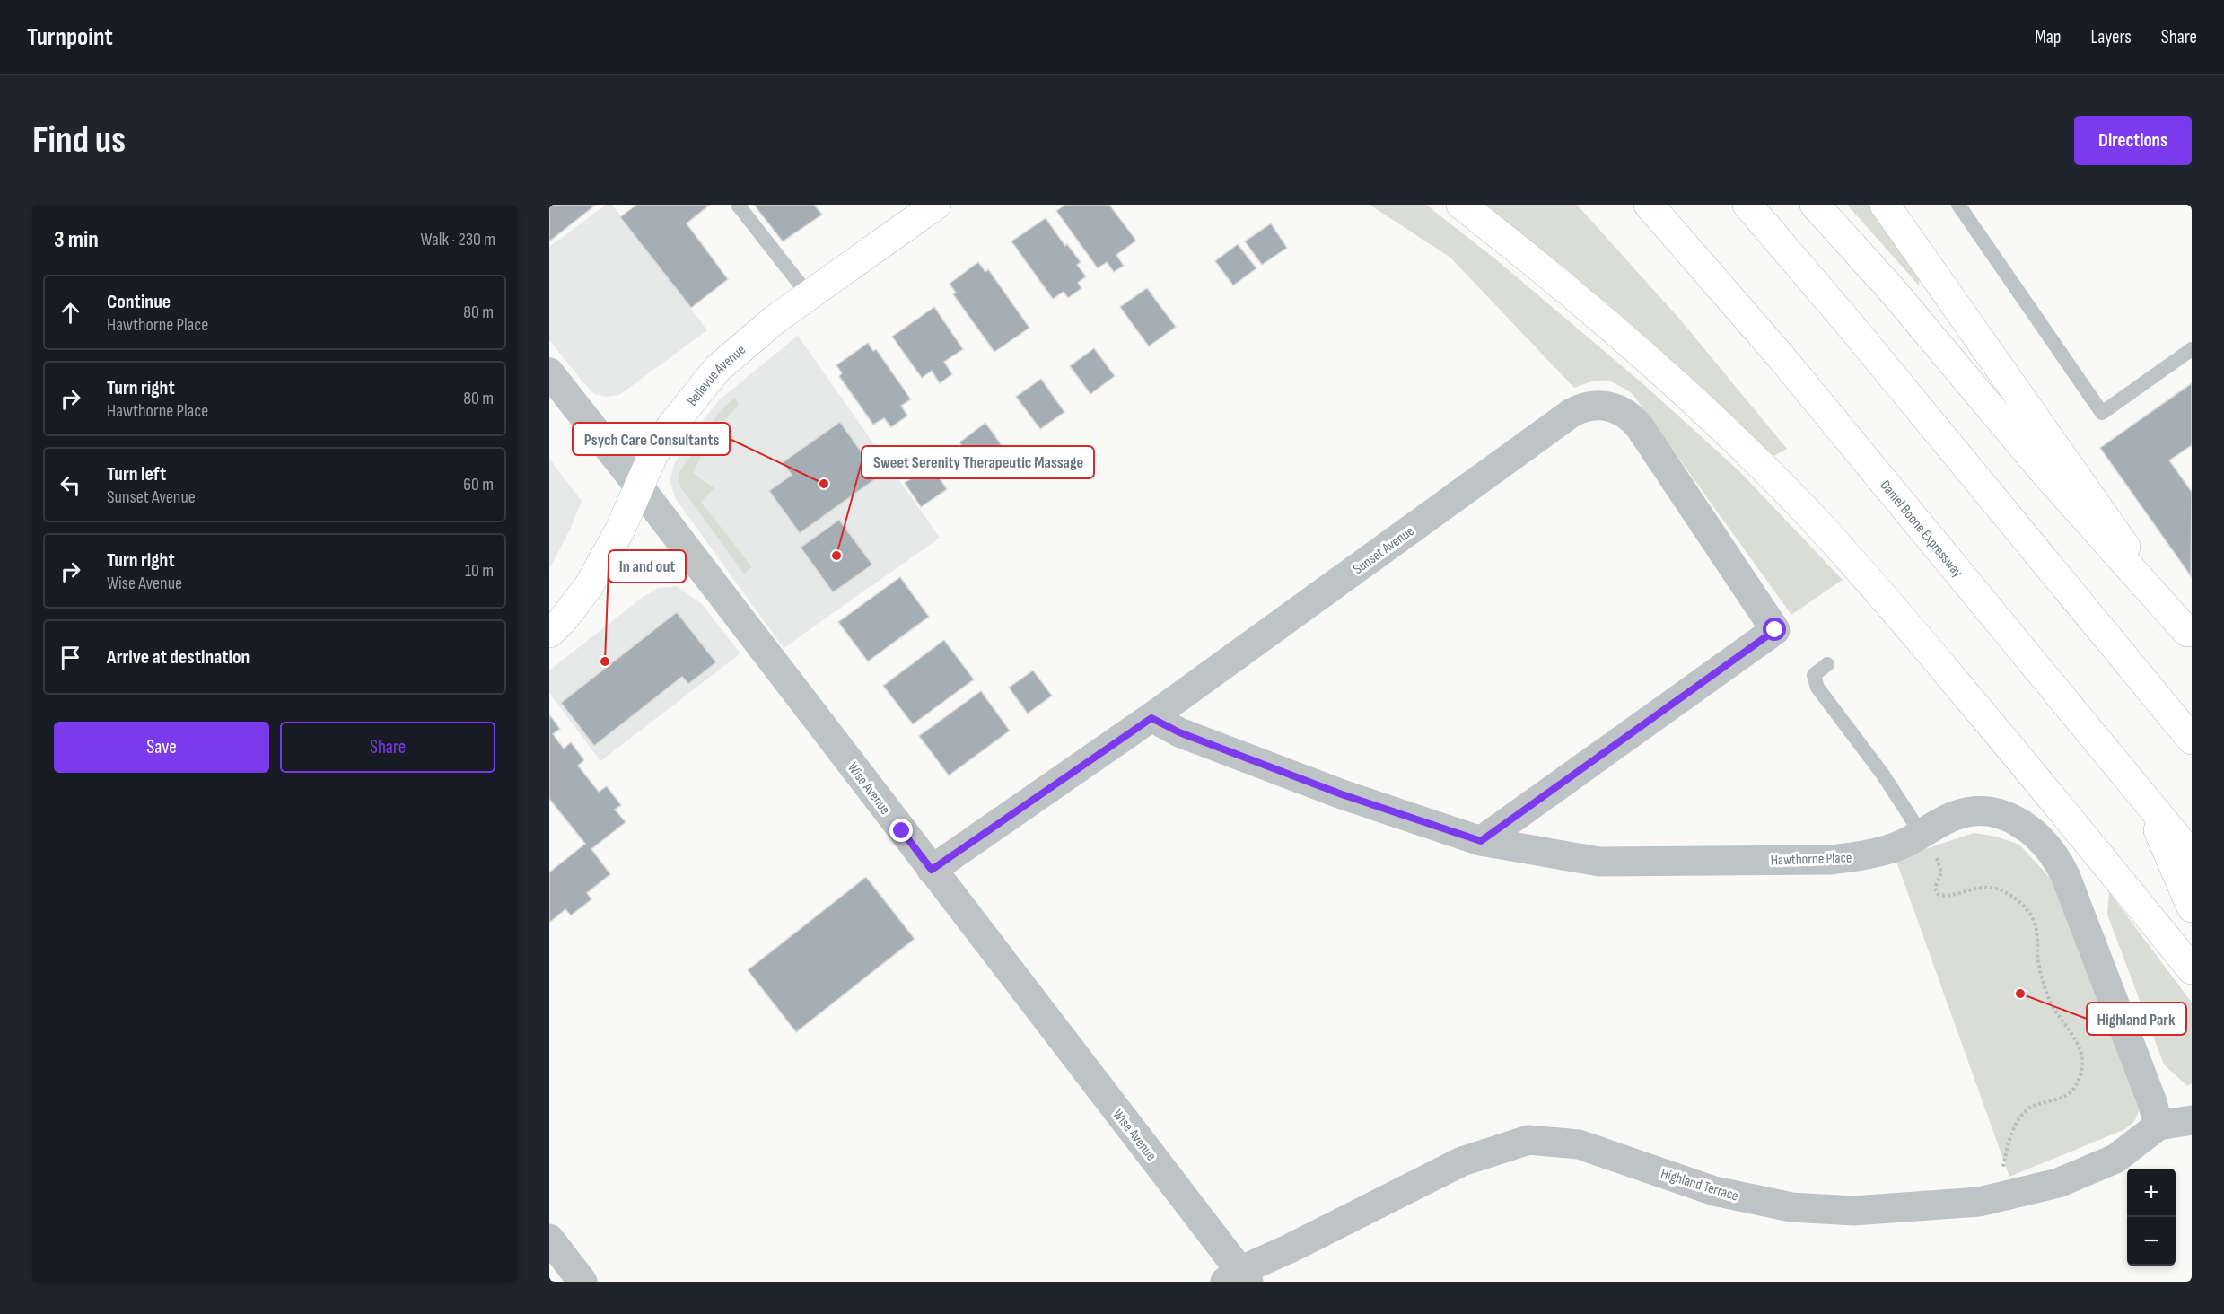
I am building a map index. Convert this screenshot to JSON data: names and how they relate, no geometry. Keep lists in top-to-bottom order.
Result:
{
  "streets": {
    "main road": ["Bellevue Avenue", "Daniel Boone Expressway"],
    "street": [
      "Sunset Avenue",
      "Wise Avenue",
      "Hawthorne Place",
      "Highland Terrace"
    ]
  },
  "crossings": [
    ["Bellevue Avenue", "Wise Avenue"],
    ["Sunset Avenue", "Wise Avenue"],
    ["Sunset Avenue", "Hawthorne Place"],
    ["Wise Avenue", "Highland Terrace"],
    ["Hawthorne Place", "Highland Terrace"]
  ],
  "places": [
    "Psych Care Consultants",
    "Sweet Serenity Therapeutic Massage",
    "In and out",
    "Highland Park"
  ],
  "page": {
    "header": "Turnpoint",
    "nav": ["Map", "Layers", "Share"],
    "buttons": [
      "Directions",
      ["Save", "Share"]
    ],
    "title": "Find us",
    "heading": ["3 min", "Walk · 230 m"],
    "list": [
      ["Continue", "Hawthorne Place", "80 m"],
      ["Turn right", "Hawthorne Place", "80 m"],
      ["Turn left", "Sunset Avenue", "60 m"],
      ["Turn right", "Wise Avenue", "10 m"],
      "Arrive at destination"
    ],
    "map_buttons": ["+", "−"]
  }
}
